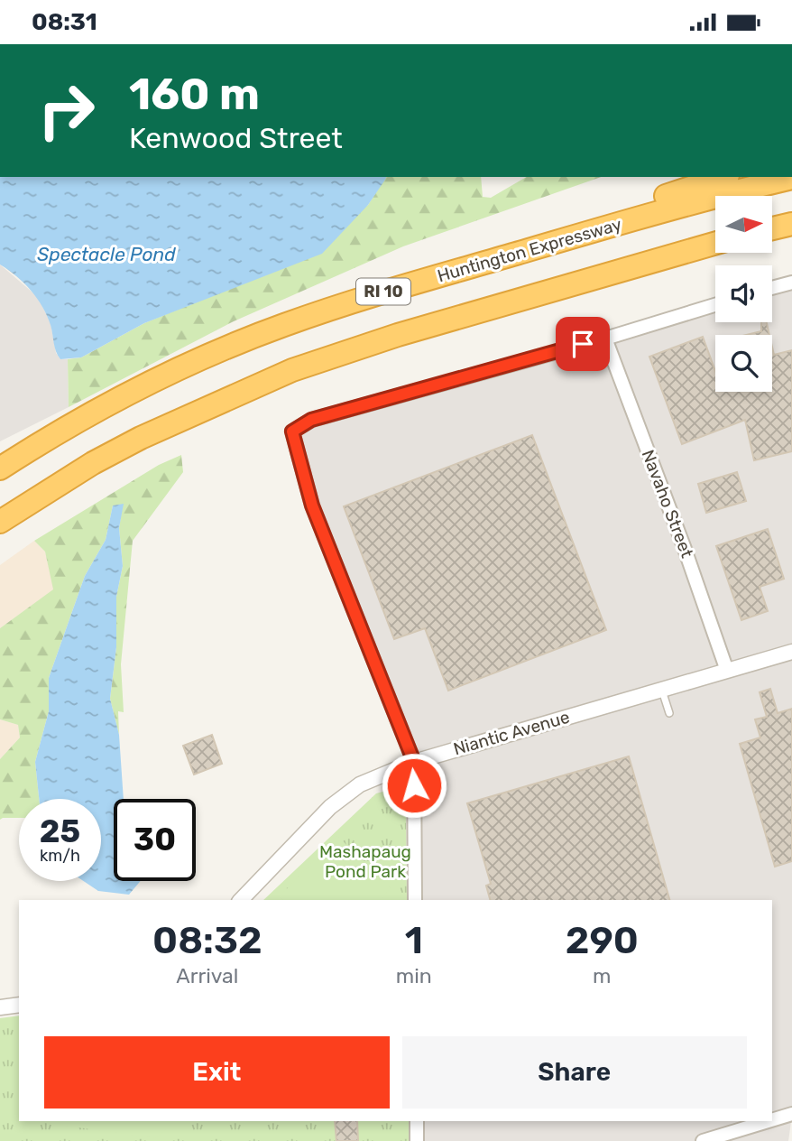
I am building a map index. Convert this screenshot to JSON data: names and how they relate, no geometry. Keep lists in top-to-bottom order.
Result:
{
  "streets": {
    "highway": ["Huntington Expressway", "RI 10"],
    "street": ["Navaho Street", "Niantic Avenue"]
  },
  "crossings": [
    ["Navaho Street", "Niantic Avenue"]
  ],
  "water": ["Spectacle Pond"],
  "parks": ["Mashapaug Pond Park"],
  "north": "right",
  "page": {
    "status": "08:31",
    "turn": ["160 m", "Kenwood Street"],
    "speed": "25 km/h",
    "limit": "30",
    "eta": [
      "08:32",
      "Arrival",
      "1",
      "min",
      "290",
      "m"
    ],
    "buttons": ["Exit", "Share"]
  }
}
